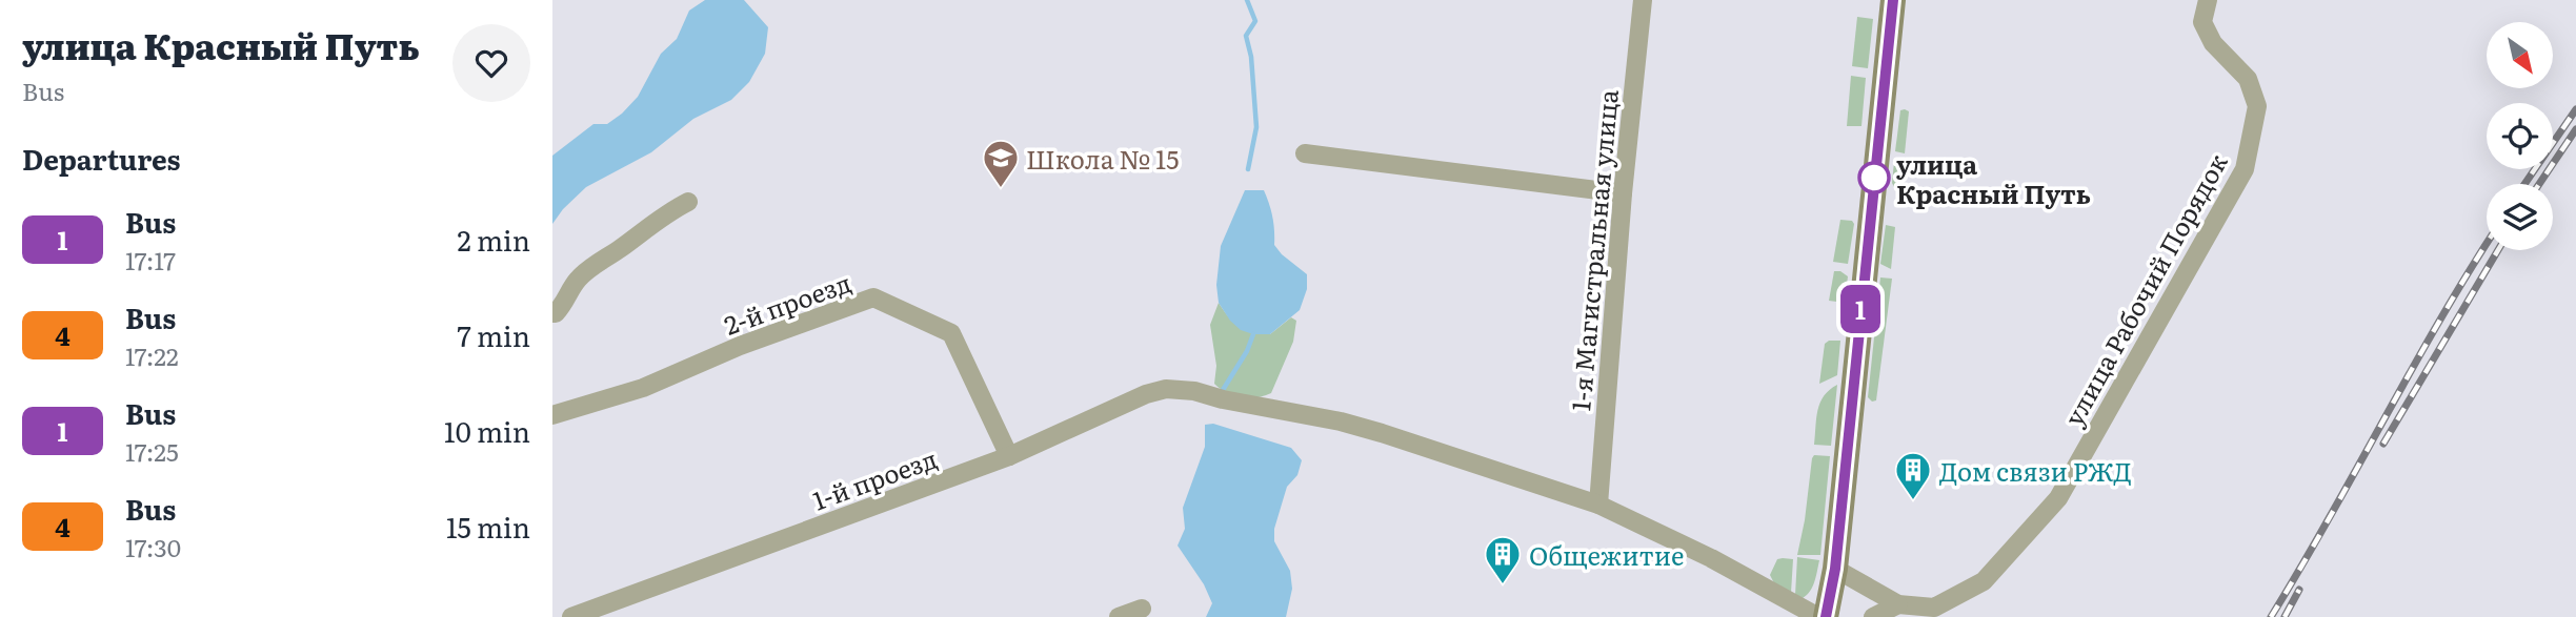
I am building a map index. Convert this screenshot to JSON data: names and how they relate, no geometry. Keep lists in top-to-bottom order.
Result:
{
  "streets": {
    "street": [
      "1-я Магистральная улица",
      "улица Рабочий Порядок",
      "2-й проезд",
      "1-й проезд"
    ]
  },
  "crossings": [
    ["1-я Магистральная улица", "1-й проезд"],
    ["2-й проезд", "1-й проезд"]
  ],
  "places": {
    "other": ["улица Красный Путь"],
    "school or university": ["Школа № 15"],
    "building": ["Дом связи РЖД", "Общежитие"]
  },
  "lines": ["bus line 1"],
  "north": "bottom right",
  "page": {
    "heading": [
      ["улица Красный Путь", "Bus"],
      "Departures"
    ],
    "on_map": "1",
    "list": [
      {
        "mark": "1",
        "name": "Bus",
        "note": "17:17",
        "value": "2 min"
      },
      {
        "mark": "4",
        "name": "Bus",
        "note": "17:22",
        "value": "7 min"
      },
      {
        "mark": "1",
        "name": "Bus",
        "note": "17:25",
        "value": "10 min"
      },
      {
        "mark": "4",
        "name": "Bus",
        "note": "17:30",
        "value": "15 min"
      }
    ]
  }
}
